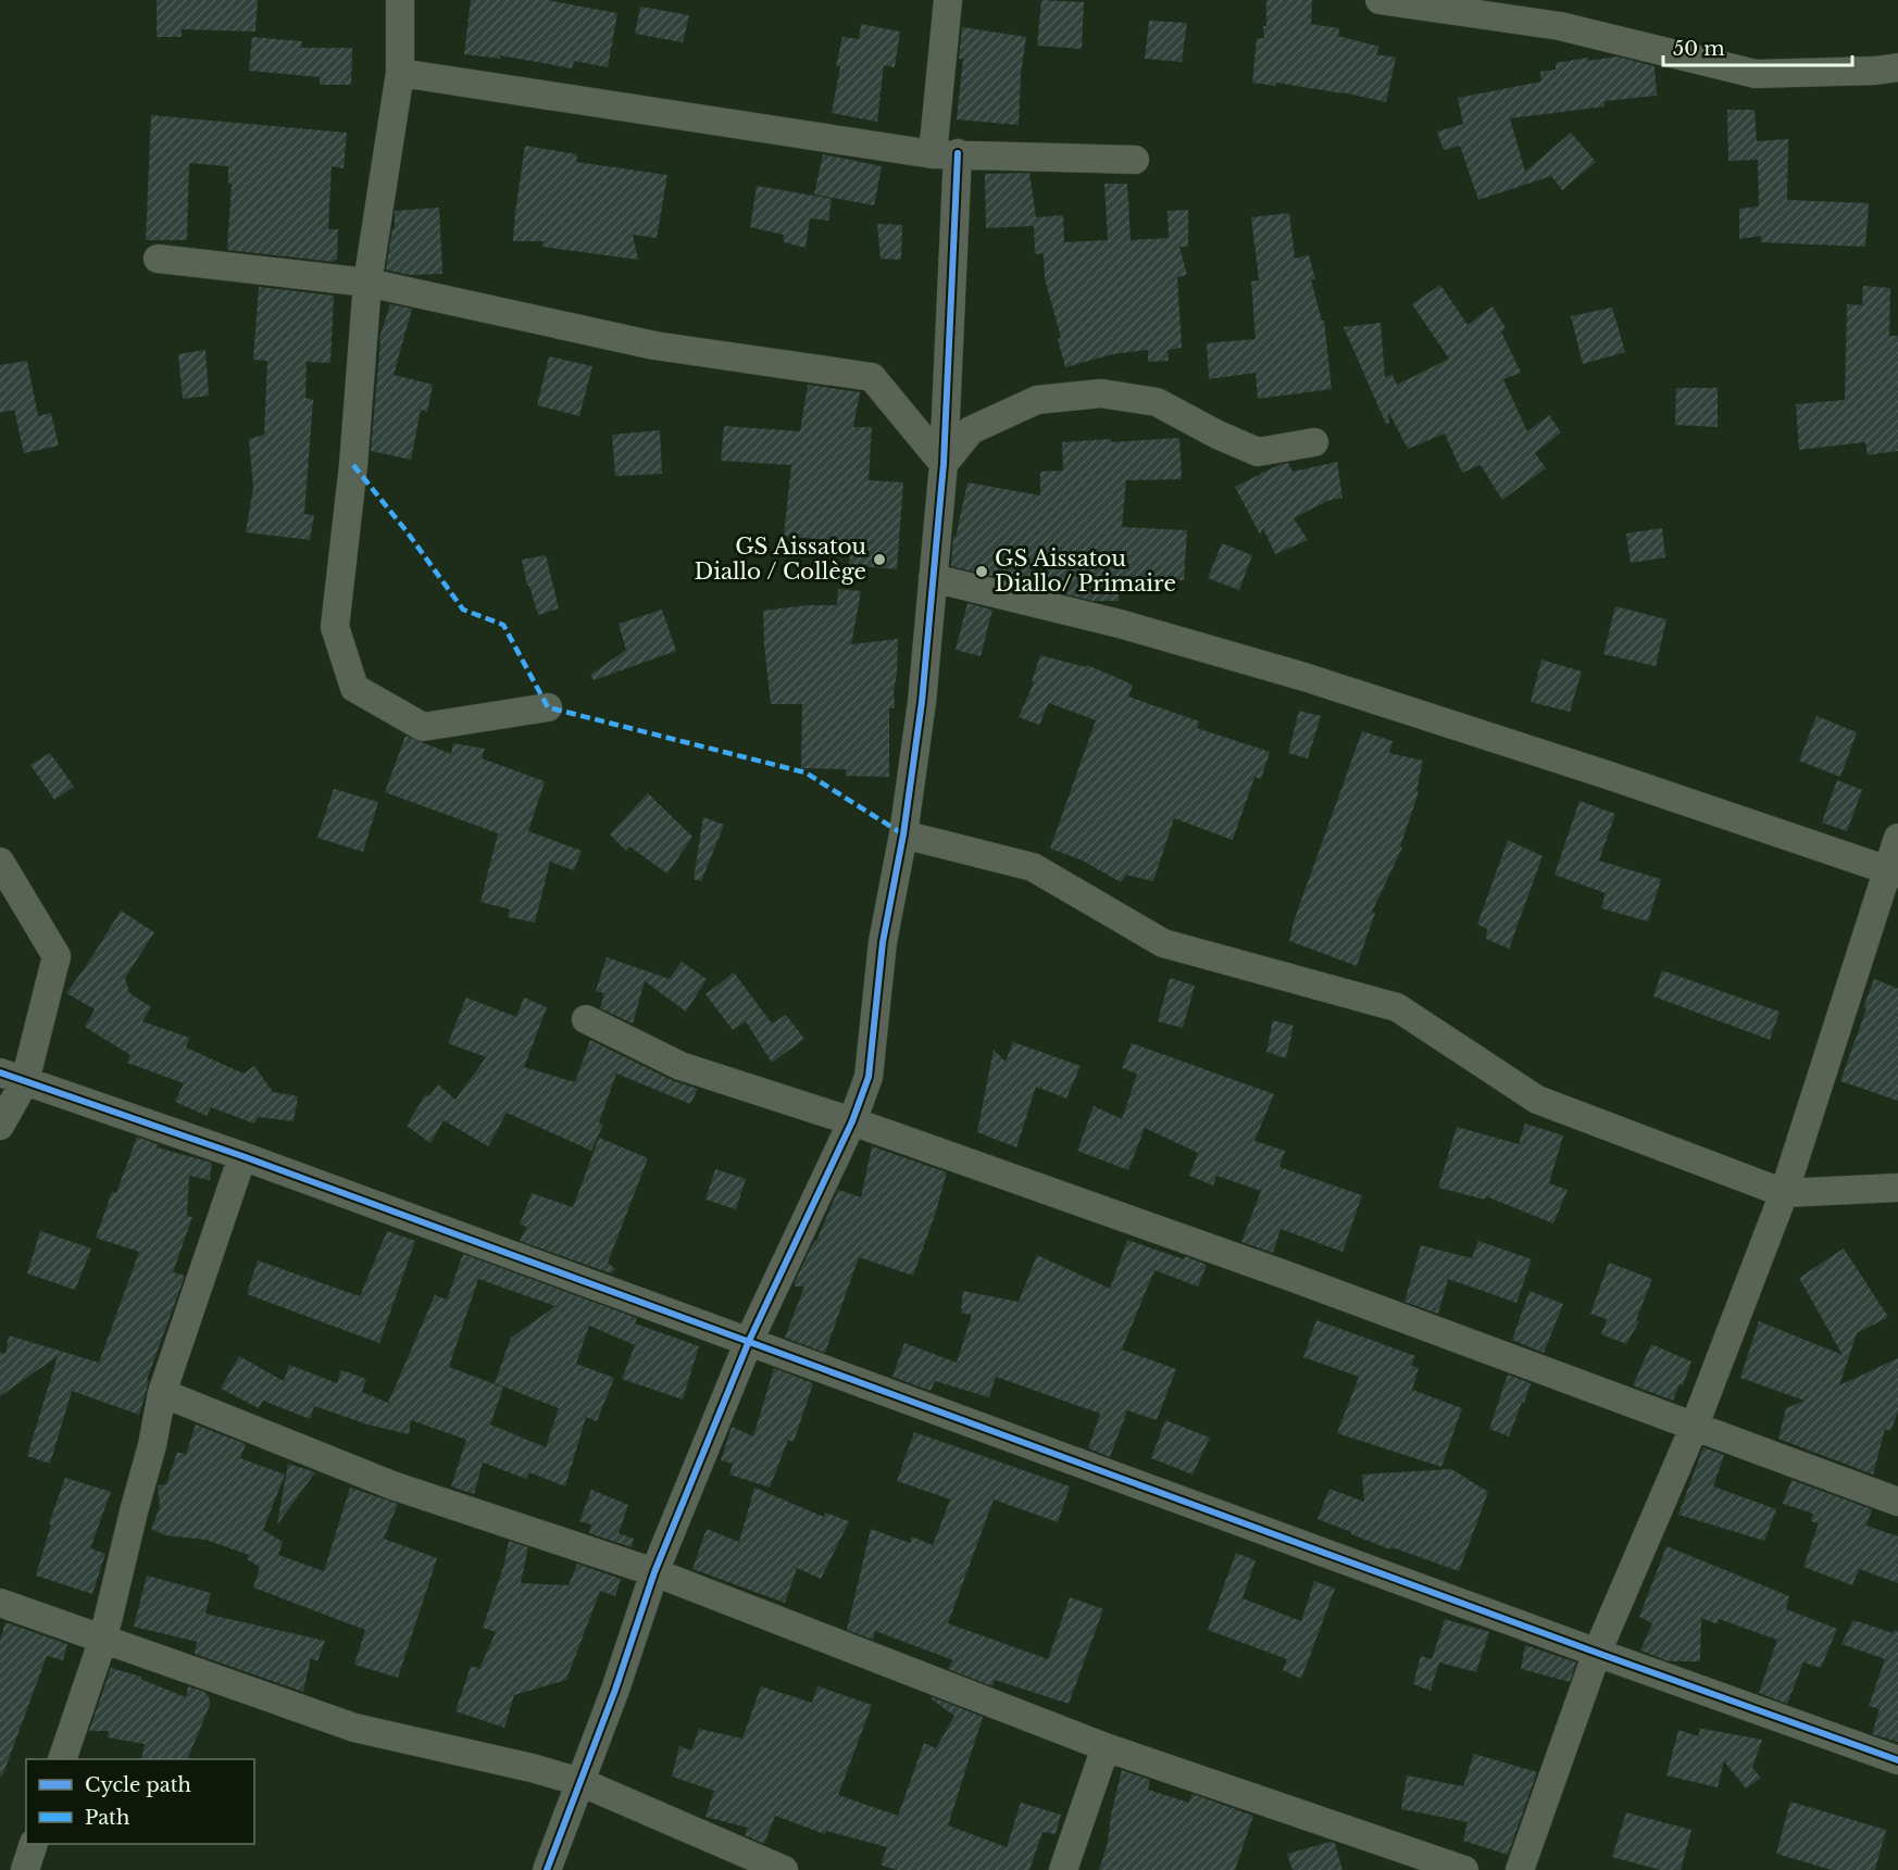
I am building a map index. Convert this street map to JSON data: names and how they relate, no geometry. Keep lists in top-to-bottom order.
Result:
{
  "places": ["GS Aissatou Diallo / Collège", "GS Aissatou Diallo/ Primaire"],
  "legend": ["Cycle path", "Path"],
  "scale_bar": "50 m"
}
